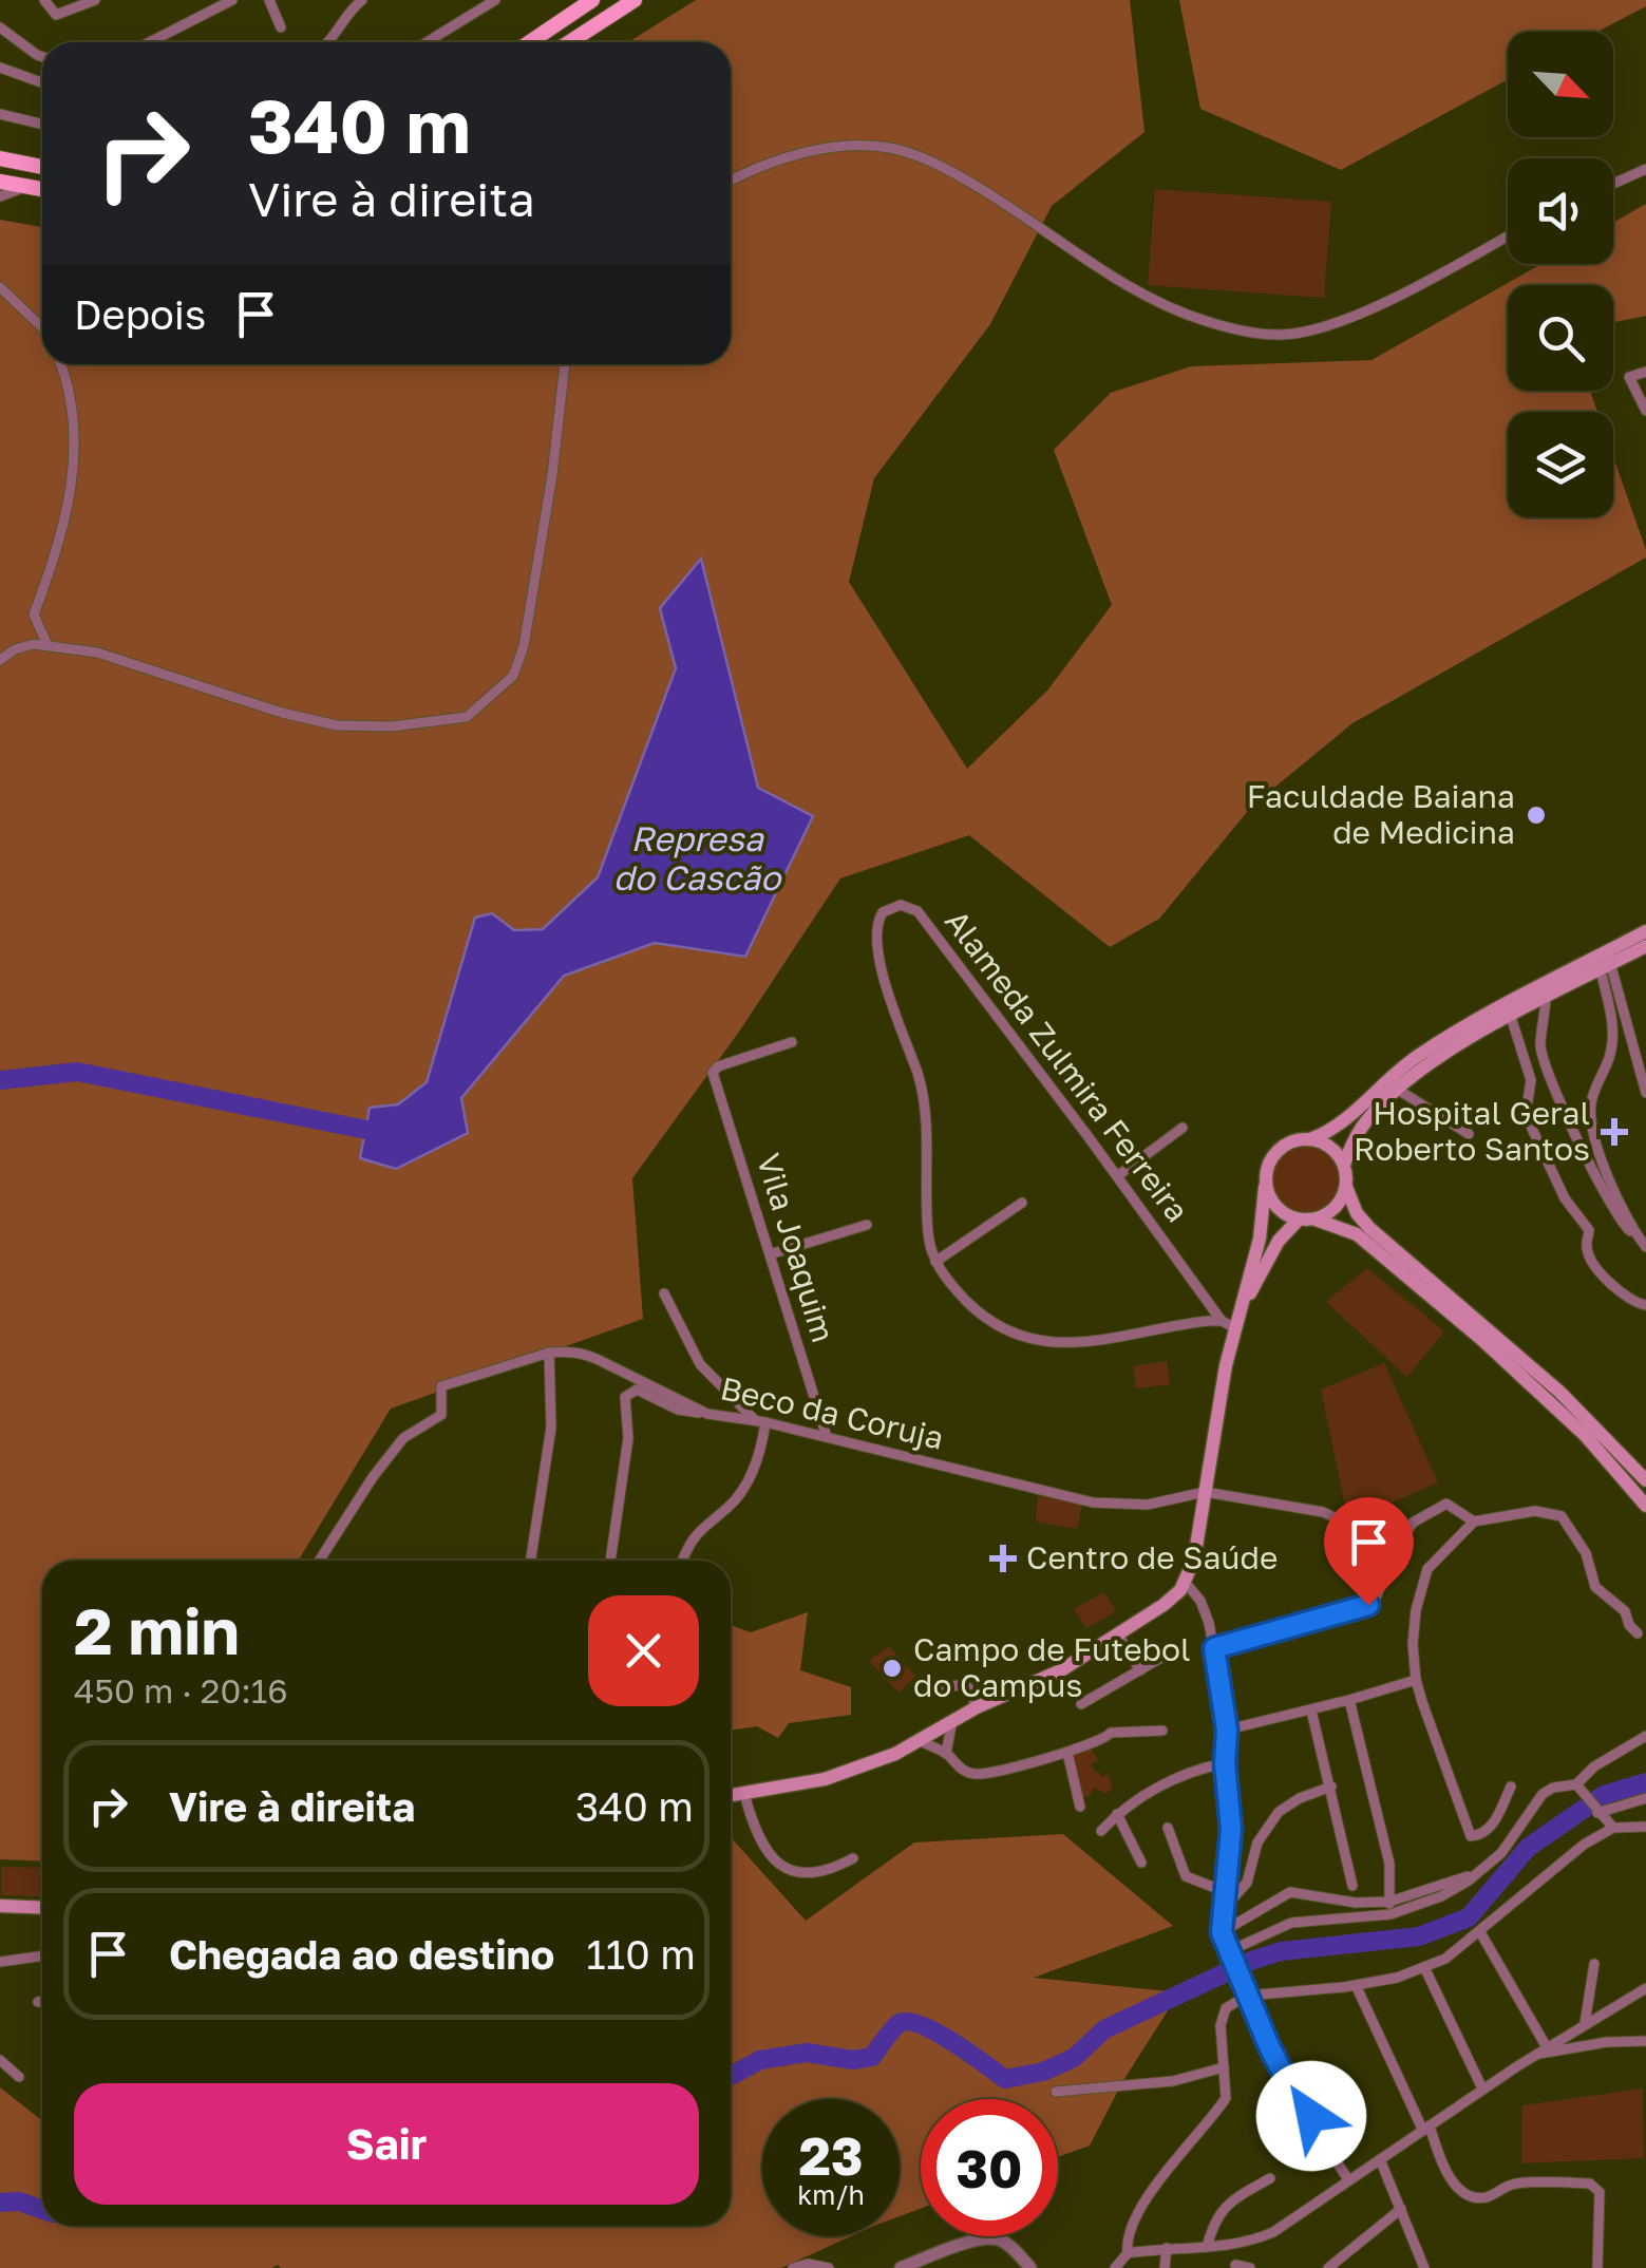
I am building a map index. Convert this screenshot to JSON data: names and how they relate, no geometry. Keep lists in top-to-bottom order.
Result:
{
  "streets": {
    "street": ["Alameda Zulmira Ferreira", "Vila Joaquim", "Beco da Coruja"]
  },
  "crossings": [
    ["Vila Joaquim", "Beco da Coruja"]
  ],
  "water": ["Represa do Cascão"],
  "places": {
    "other": ["Faculdade Baiana de Medicina", "Campo de Futebol do Campus"],
    "health": ["Hospital Geral Roberto Santos", "Centro de Saúde"]
  },
  "north": "bottom right",
  "page": {
    "turn": ["340 m", "Vire à direita"],
    "then": "Depois",
    "heading": ["2 min", "450 m · 20:16"],
    "list": [
      {
        "name": "Vire à direita",
        "value": "340 m"
      },
      {
        "name": "Chegada ao destino",
        "value": "110 m"
      }
    ],
    "buttons": "Sair",
    "speed": "23 km/h",
    "limit": "30"
  }
}
